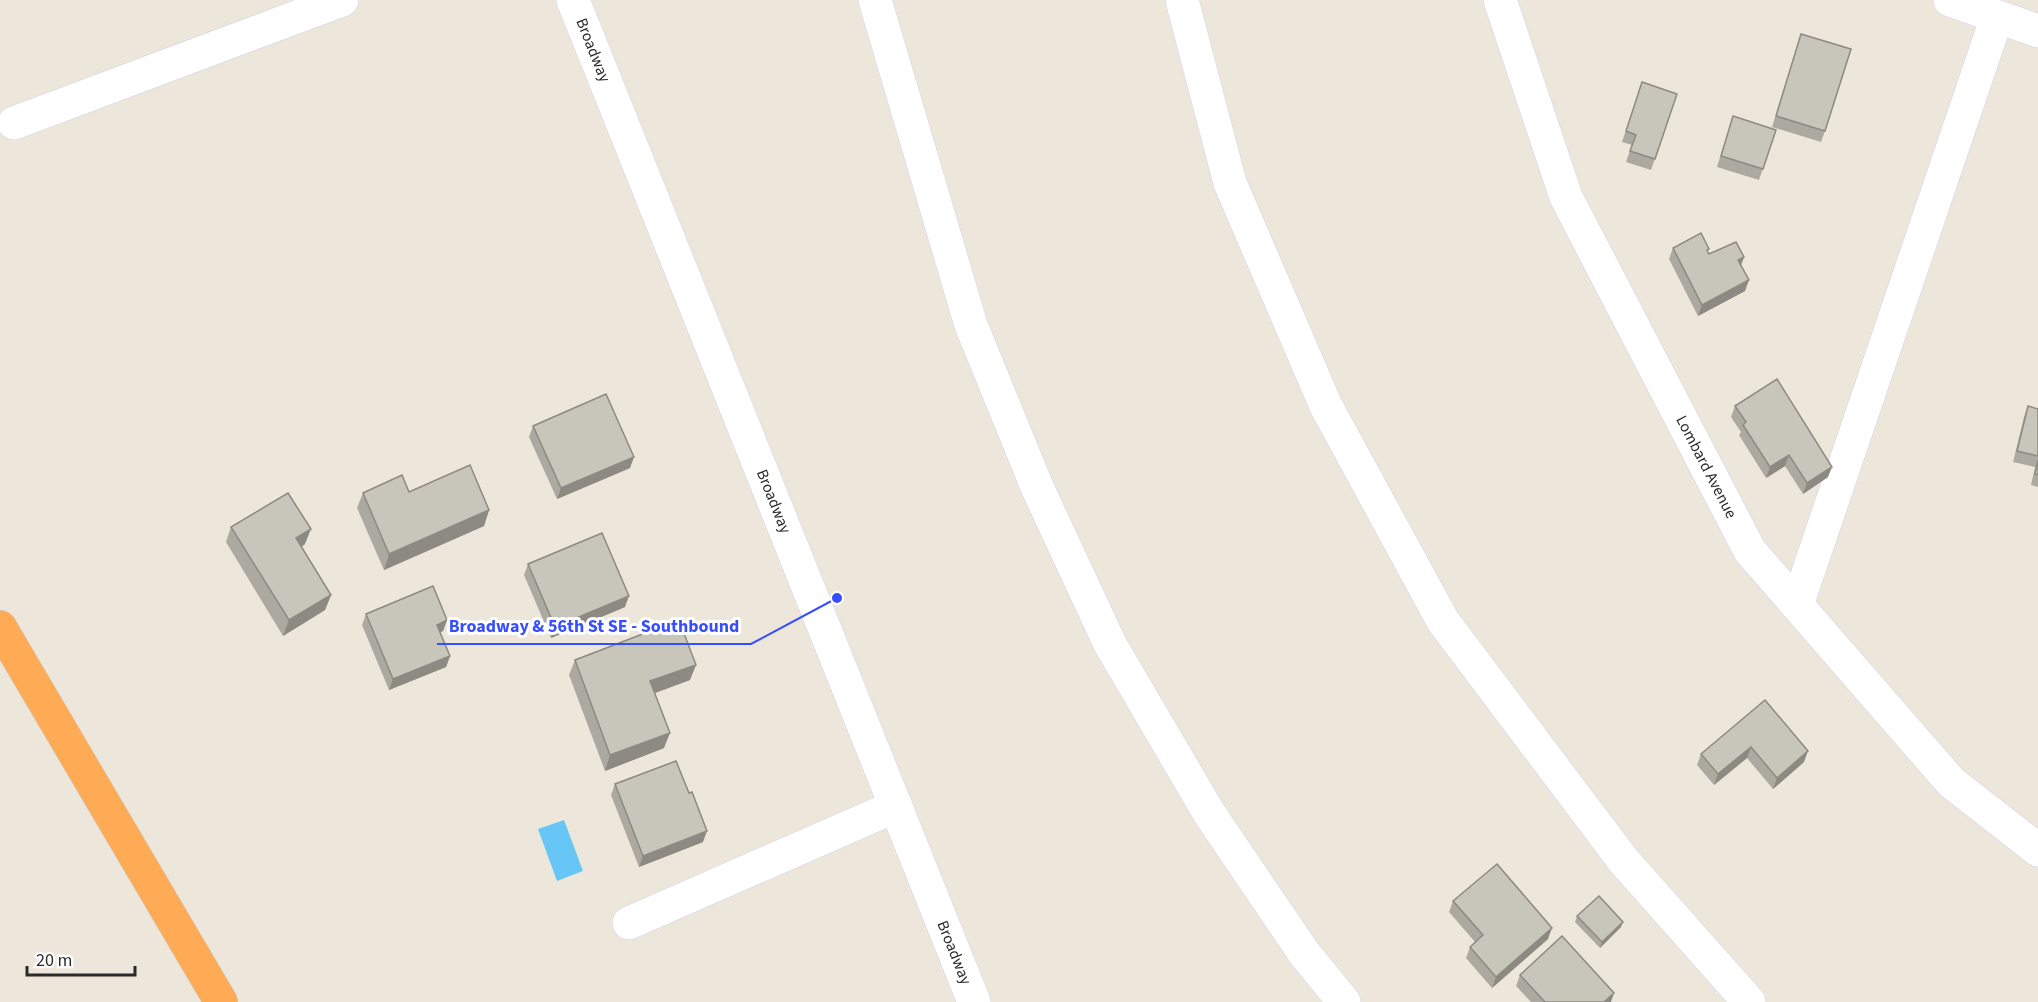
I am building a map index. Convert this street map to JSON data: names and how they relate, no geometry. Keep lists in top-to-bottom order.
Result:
{
  "streets": {
    "street": ["Broadway", "Lombard Avenue"]
  },
  "places": ["Broadway & 56th St SE - Southbound"],
  "scale_bar": "20 m"
}
